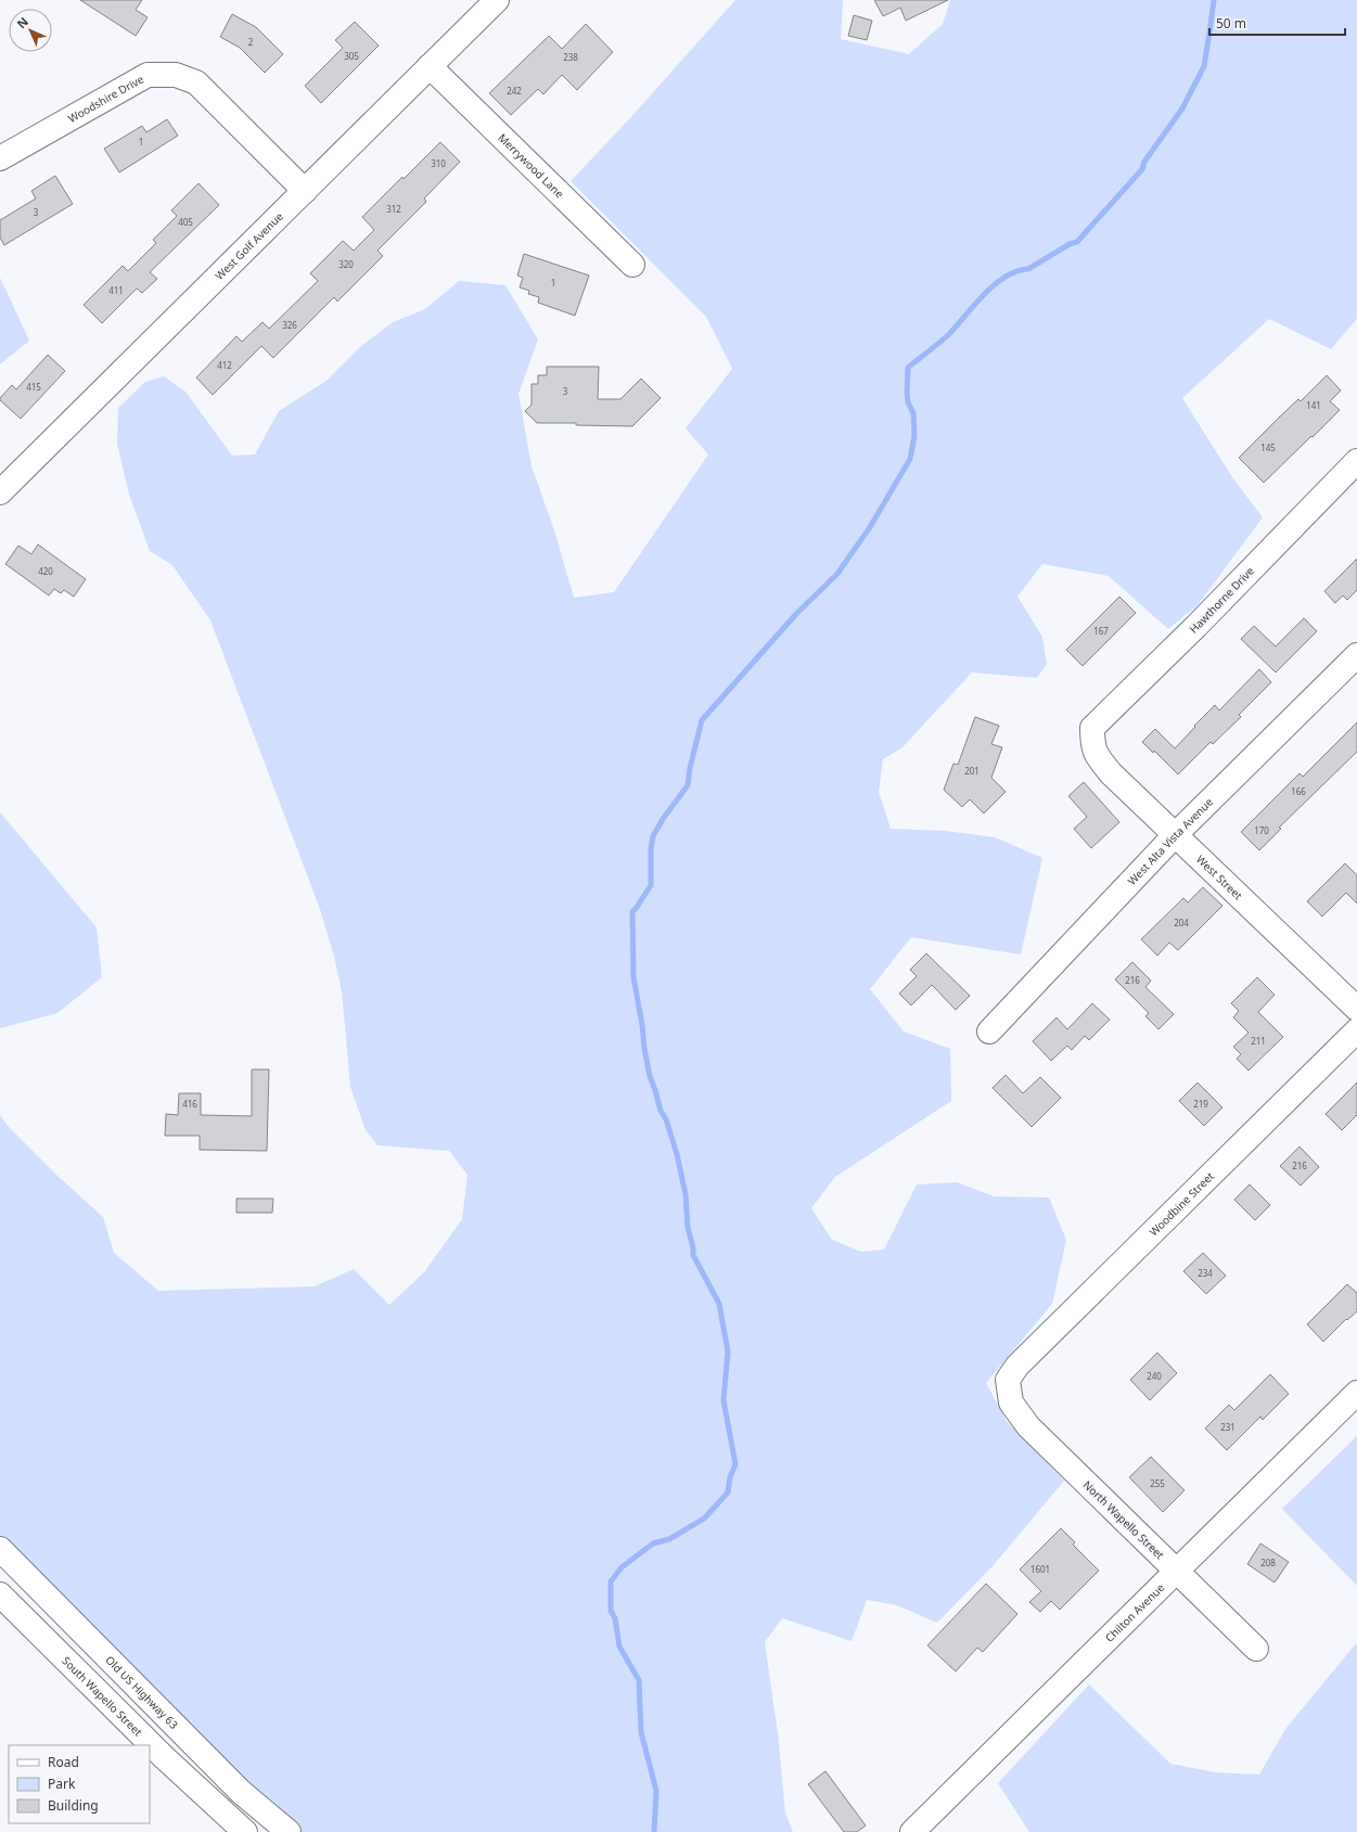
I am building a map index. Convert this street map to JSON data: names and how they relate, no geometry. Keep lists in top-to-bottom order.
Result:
{
  "streets": {
    "main road": [
      "Woodshire Drive",
      "Merrywood Lane",
      "West Golf Avenue",
      "Hawthorne Drive",
      "West Alta Vista Avenue",
      "West Street",
      "Woodbine Street",
      "North Wapello Street",
      "Chilton Avenue",
      "Old US Highway 63",
      "South Wapello Street"
    ]
  },
  "crossings": [
    ["Woodshire Drive", "West Golf Avenue"],
    ["Merrywood Lane", "West Golf Avenue"],
    ["Hawthorne Drive", "West Street"],
    ["West Alta Vista Avenue", "West Street"],
    ["Woodbine Street", "North Wapello Street"],
    ["North Wapello Street", "Chilton Avenue"]
  ],
  "house_numbers": [
    "2",
    "305",
    "238",
    "242",
    "1",
    "310",
    "312",
    "3",
    "405",
    "320",
    "1",
    "411",
    "326",
    "412",
    "415",
    "3",
    "141",
    "145",
    "420",
    "167",
    "201",
    "166",
    "170",
    "204",
    "216",
    "211",
    "416",
    "219",
    "216",
    "234",
    "240",
    "231",
    "255",
    "208",
    "1601"
  ],
  "legend": ["Road", "Park", "Building"],
  "scale_bar": "50 m",
  "north": "top left"
}
